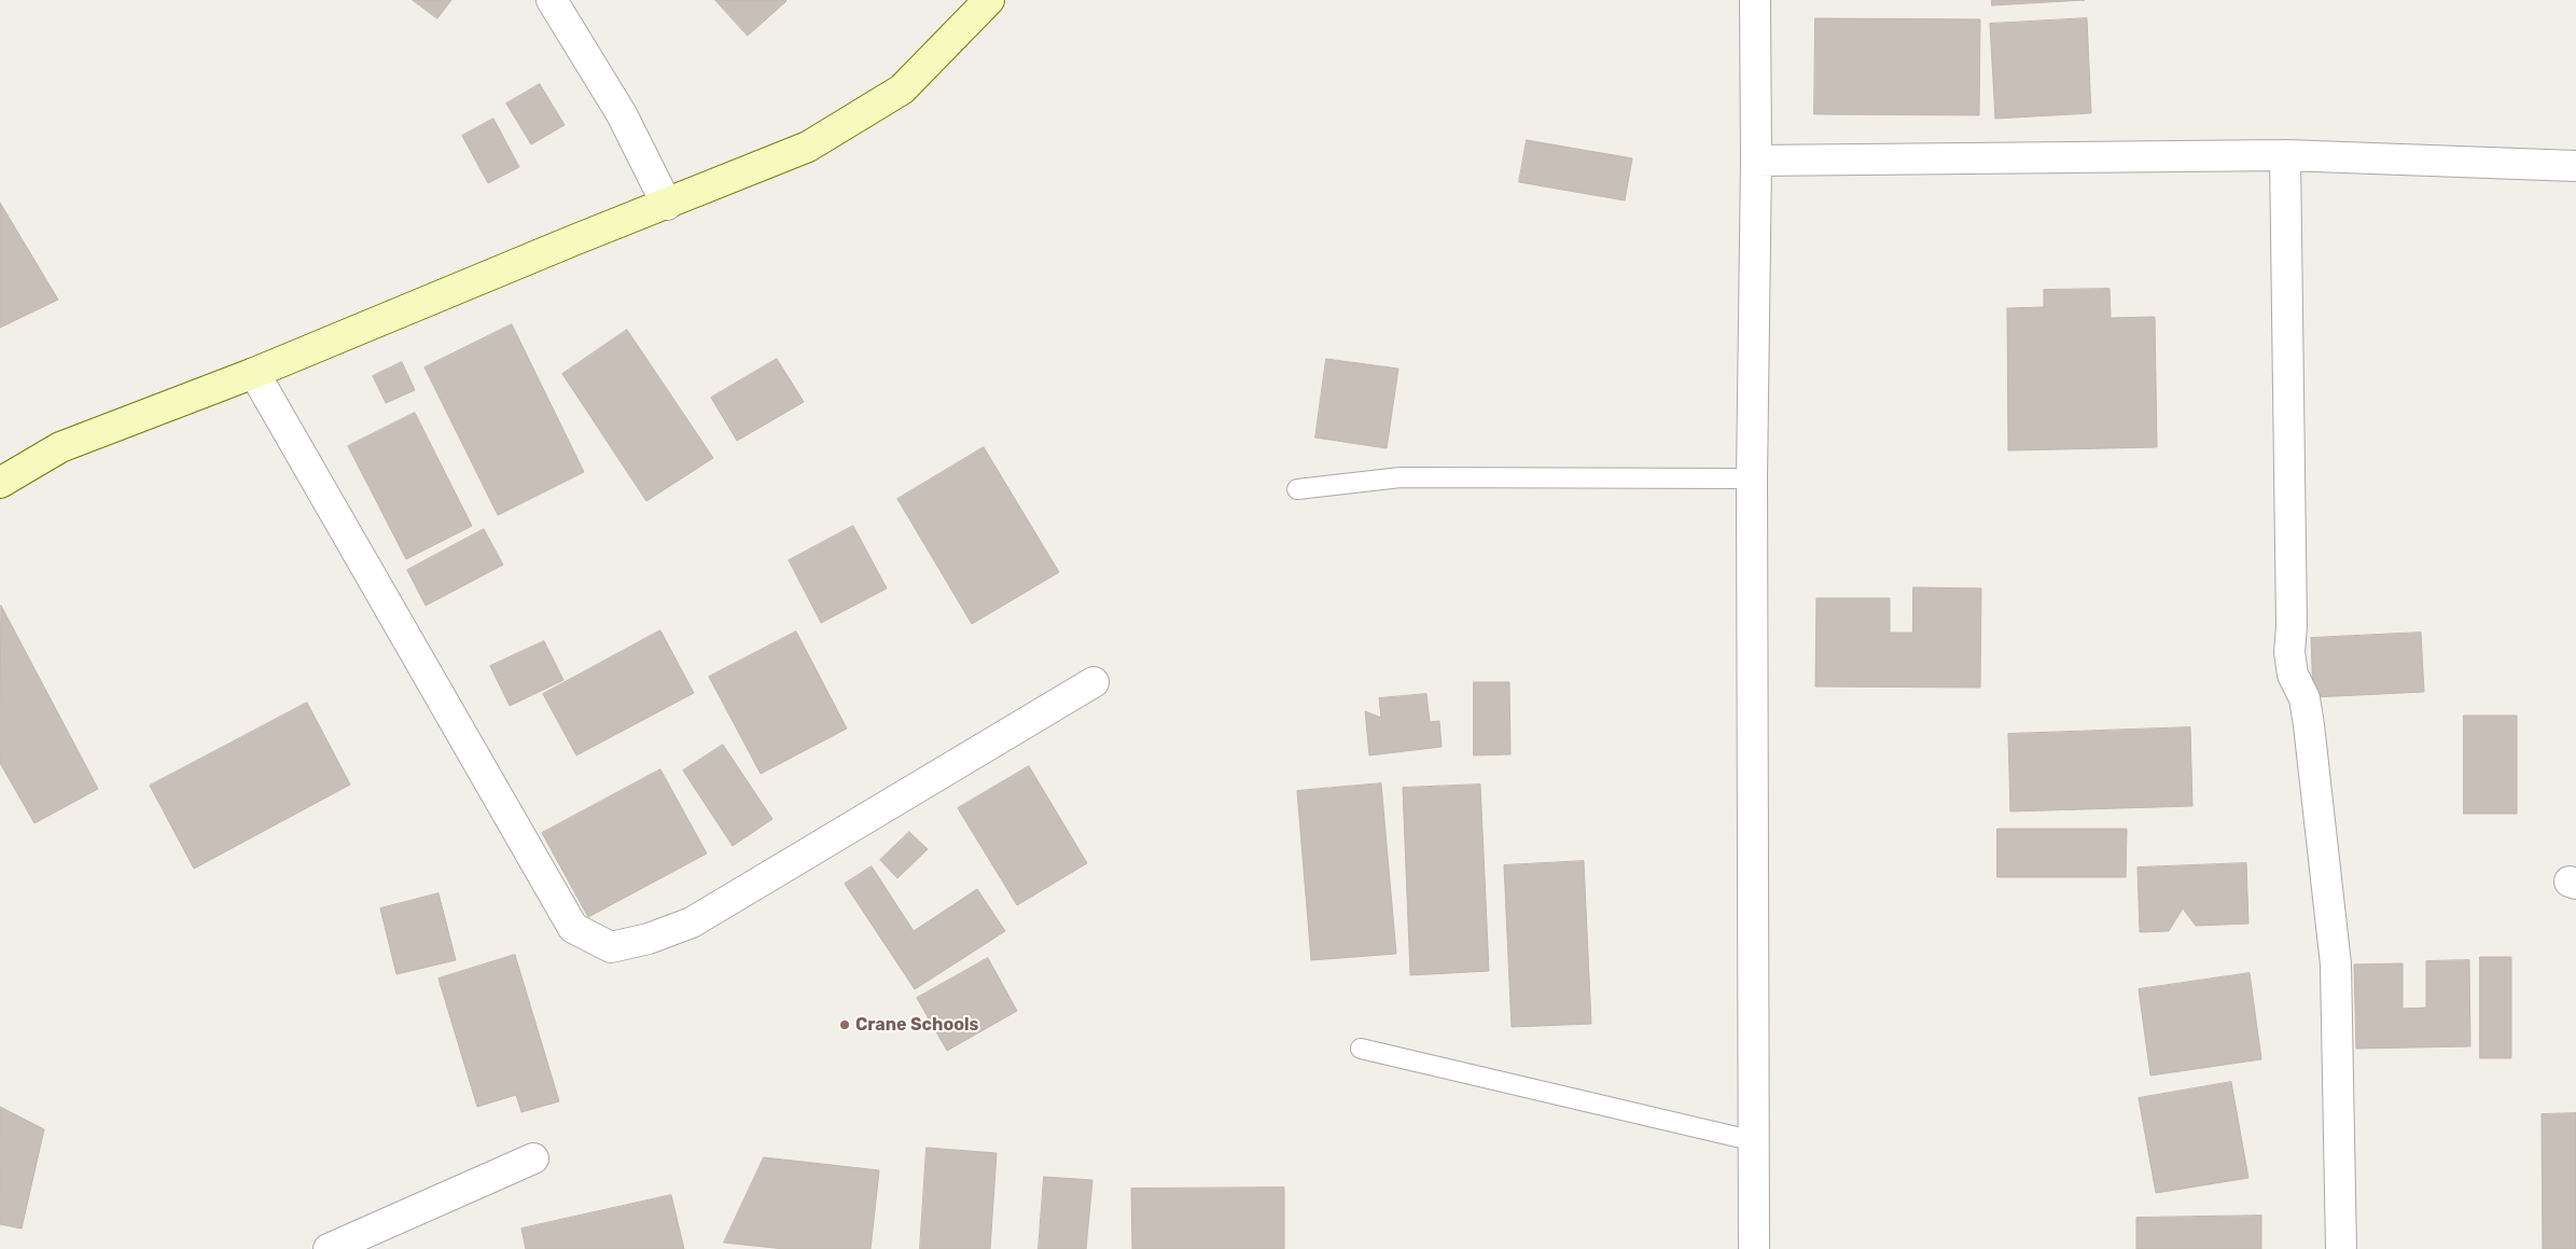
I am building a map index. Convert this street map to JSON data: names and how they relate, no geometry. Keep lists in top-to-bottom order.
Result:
{
  "places": ["Crane Schools"]
}
